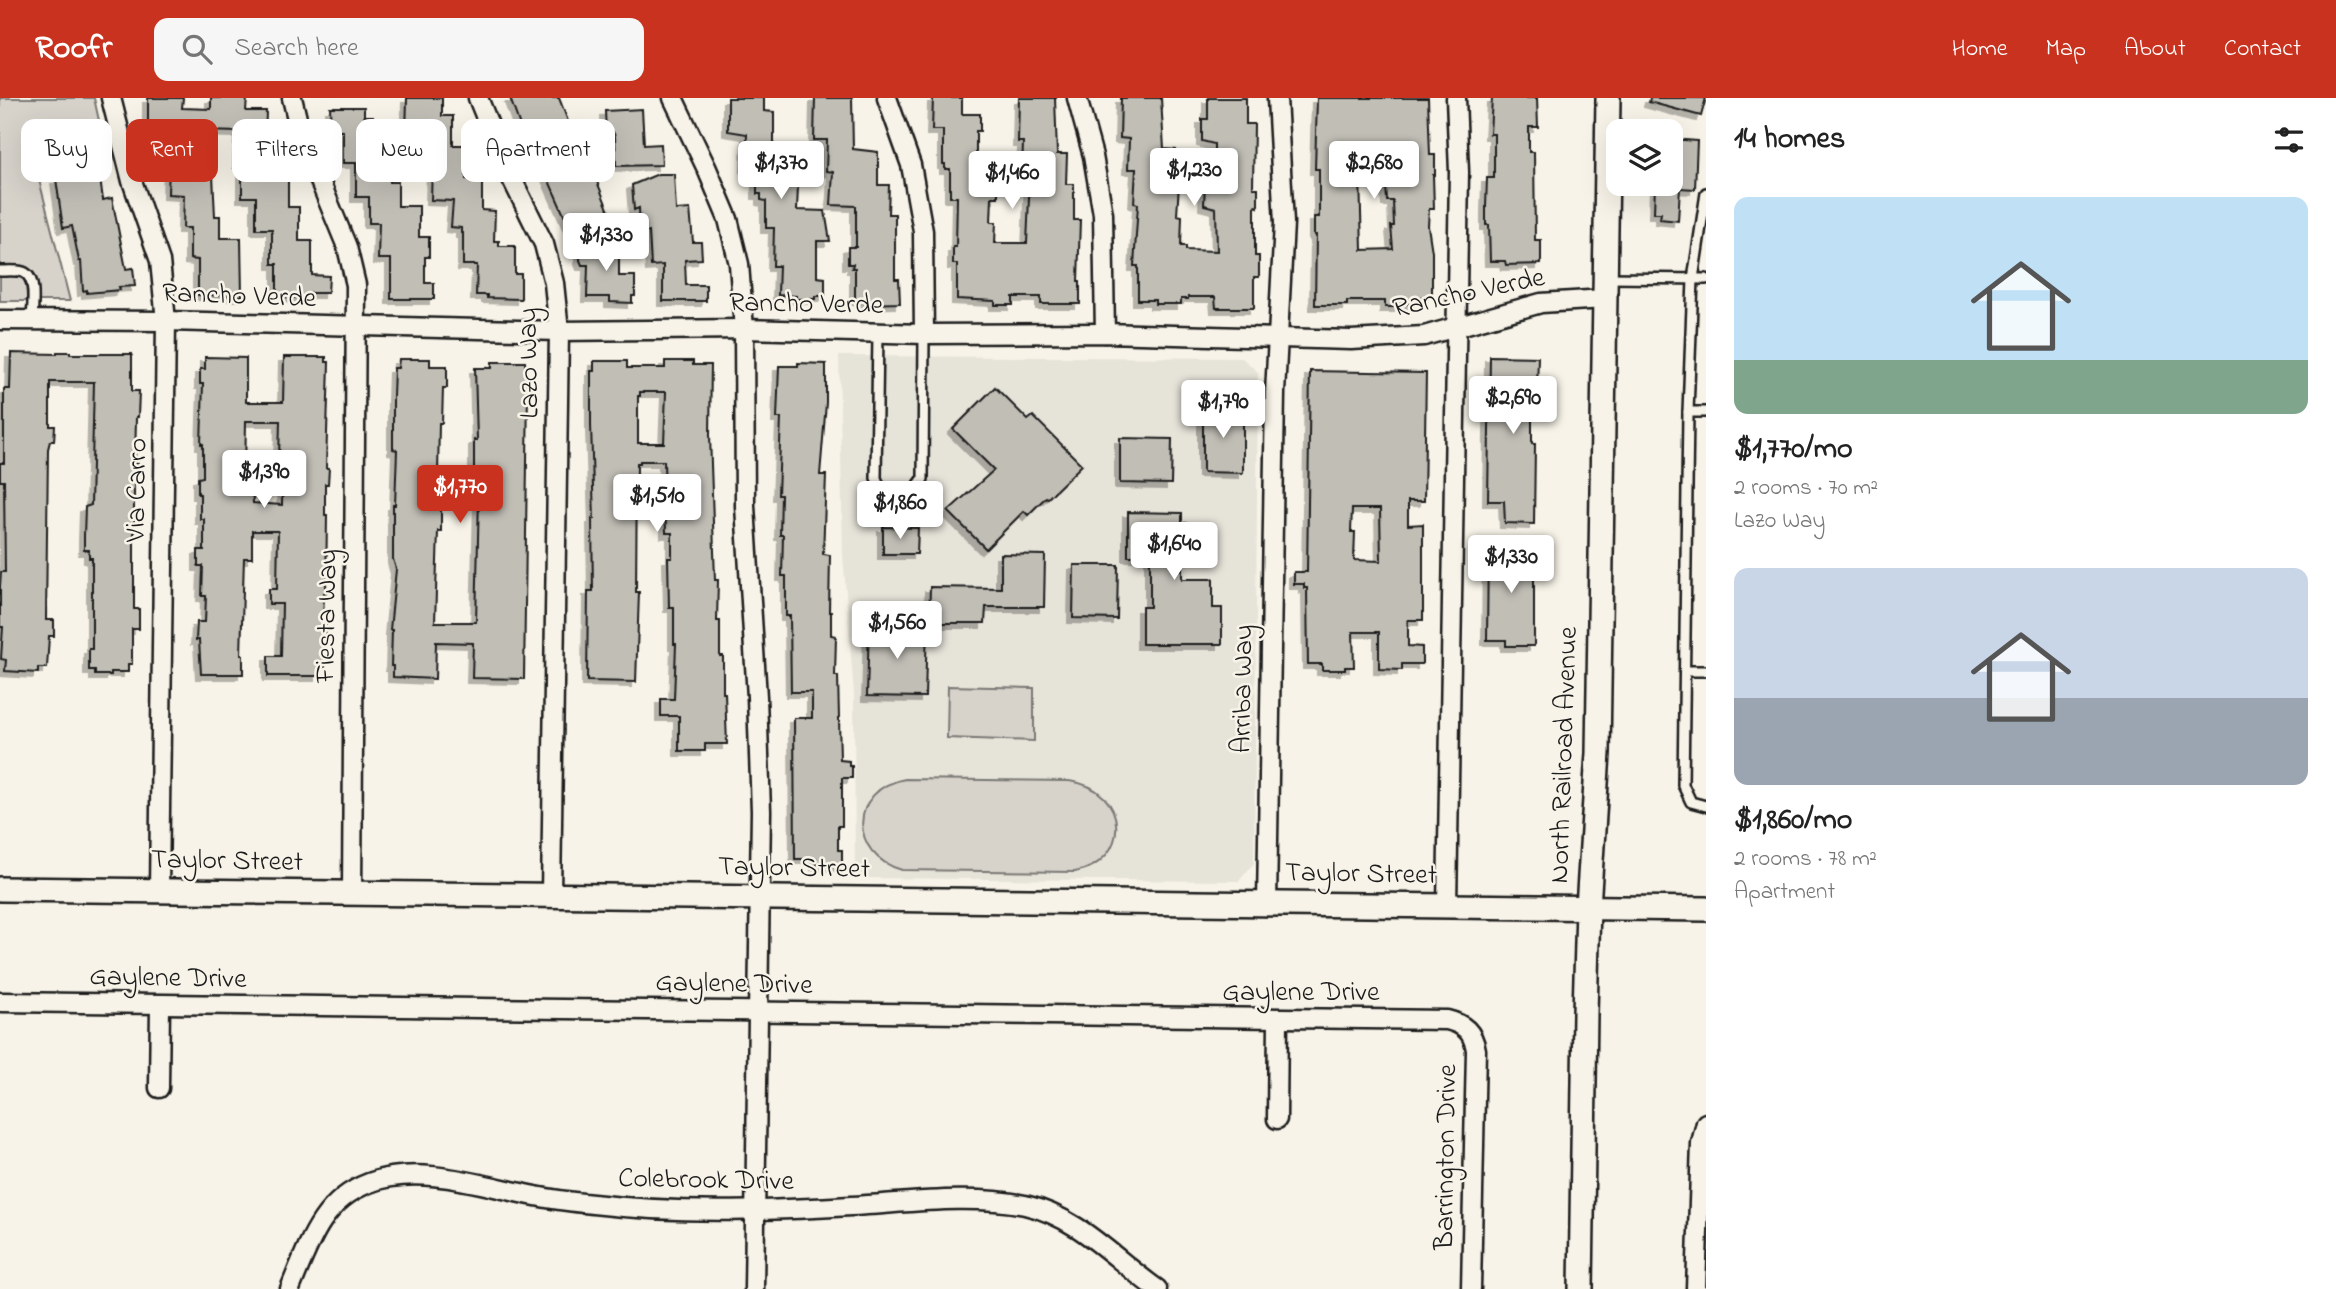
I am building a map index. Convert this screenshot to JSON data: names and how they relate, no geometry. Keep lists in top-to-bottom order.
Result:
{
  "streets": {
    "street": [
      "Rancho Verde",
      "Lazo Way",
      "Via Carro",
      "Fiesta Way",
      "Arriba Way",
      "North Railroad Avenue",
      "Taylor Street",
      "Gaylene Drive",
      "Barrington Drive",
      "Colebrook Drive"
    ]
  },
  "crossings": [
    ["Rancho Verde", "Lazo Way"],
    ["Rancho Verde", "Via Carro"],
    ["Rancho Verde", "Fiesta Way"],
    ["Rancho Verde", "Arriba Way"],
    ["Rancho Verde", "North Railroad Avenue"],
    ["Lazo Way", "Taylor Street"],
    ["Via Carro", "Taylor Street"],
    ["Fiesta Way", "Taylor Street"],
    ["Arriba Way", "Taylor Street"],
    ["North Railroad Avenue", "Taylor Street"],
    ["Gaylene Drive", "Barrington Drive"]
  ],
  "page": {
    "header": "Roofr",
    "search": "Search here",
    "nav": [
      "Home",
      "Map",
      "About",
      "Contact"
    ],
    "heading": "14 homes",
    "chip": [
      "Buy",
      "Rent",
      "Filters",
      "New",
      "Apartment"
    ],
    "price": [
      "$1,370",
      "$2,680",
      "$1,230",
      "$1,460",
      "$1,330",
      "$2,690",
      "$1,790",
      "$1,390",
      "$1,770",
      "$1,510",
      "$1,860",
      "$1,640",
      "$1,330",
      "$1,560"
    ],
    "list": [
      {
        "name": "$1,770/mo",
        "note": "2 rooms · 70 m² · Lazo Way"
      },
      {
        "name": "$1,860/mo",
        "note": "2 rooms · 78 m² · Apartment"
      }
    ]
  }
}
